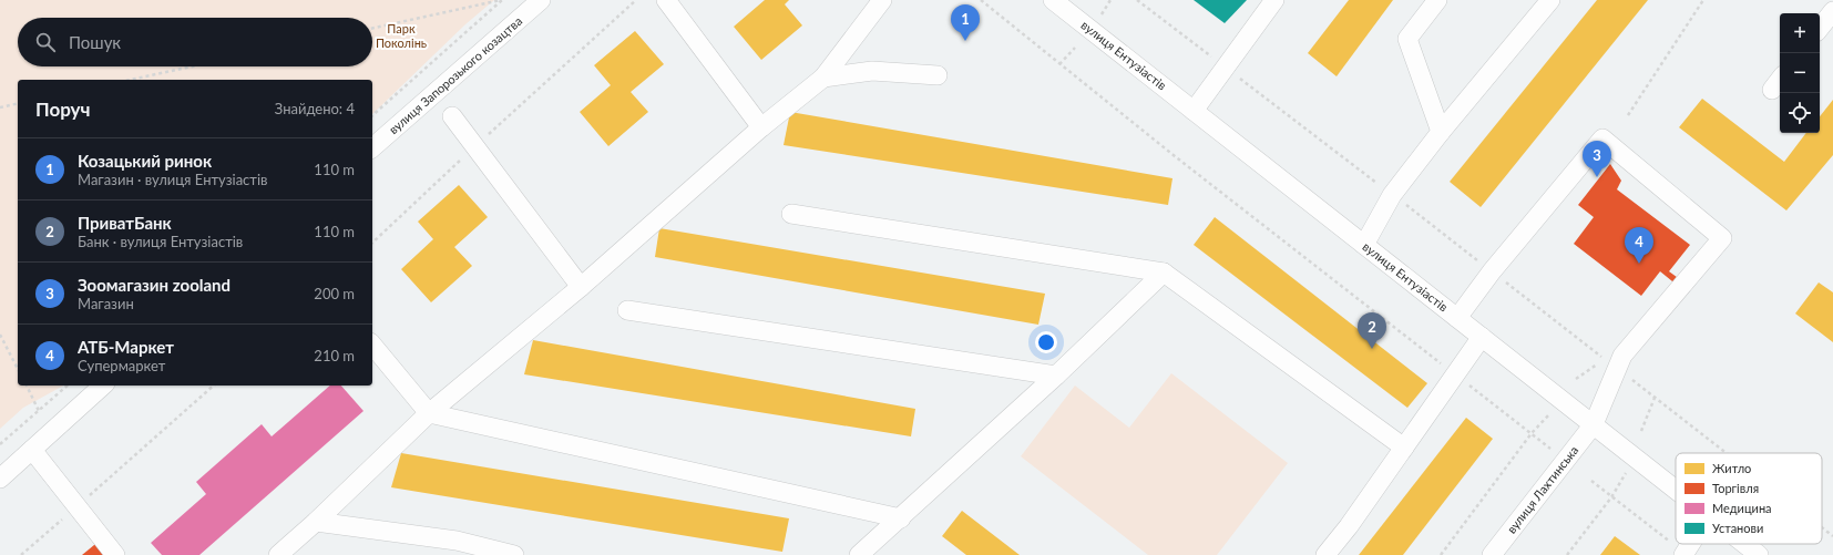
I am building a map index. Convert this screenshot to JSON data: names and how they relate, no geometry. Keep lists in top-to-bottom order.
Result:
{
  "streets": {
    "street": ["вулиця Ентузіастів", "вулиця Запорозького козацтва", "вулиця Лахтинська"]
  },
  "crossings": [
    ["вулиця Ентузіастів", "вулиця Лахтинська"]
  ],
  "parks": ["Парк Поколінь"],
  "legend": [
    "Житло",
    "Торгівля",
    "Медицина",
    "Установи"
  ],
  "page": {
    "pins": [
      "1",
      "3",
      "4",
      "2"
    ],
    "map_buttons": ["+", "−"],
    "search": "Пошук",
    "heading": ["Поруч", "Знайдено: 4"],
    "list": [
      {
        "mark": "1",
        "name": "Козацький ринок",
        "note": "Магазин · вулиця Ентузіастів",
        "value": "110 m"
      },
      {
        "mark": "2",
        "name": "ПриватБанк",
        "note": "Банк · вулиця Ентузіастів",
        "value": "110 m"
      },
      {
        "mark": "3",
        "name": "Зоомагазин zooland",
        "note": "Магазин",
        "value": "200 m"
      },
      {
        "mark": "4",
        "name": "АТБ-Маркет",
        "note": "Супермаркет",
        "value": "210 m"
      }
    ]
  }
}
